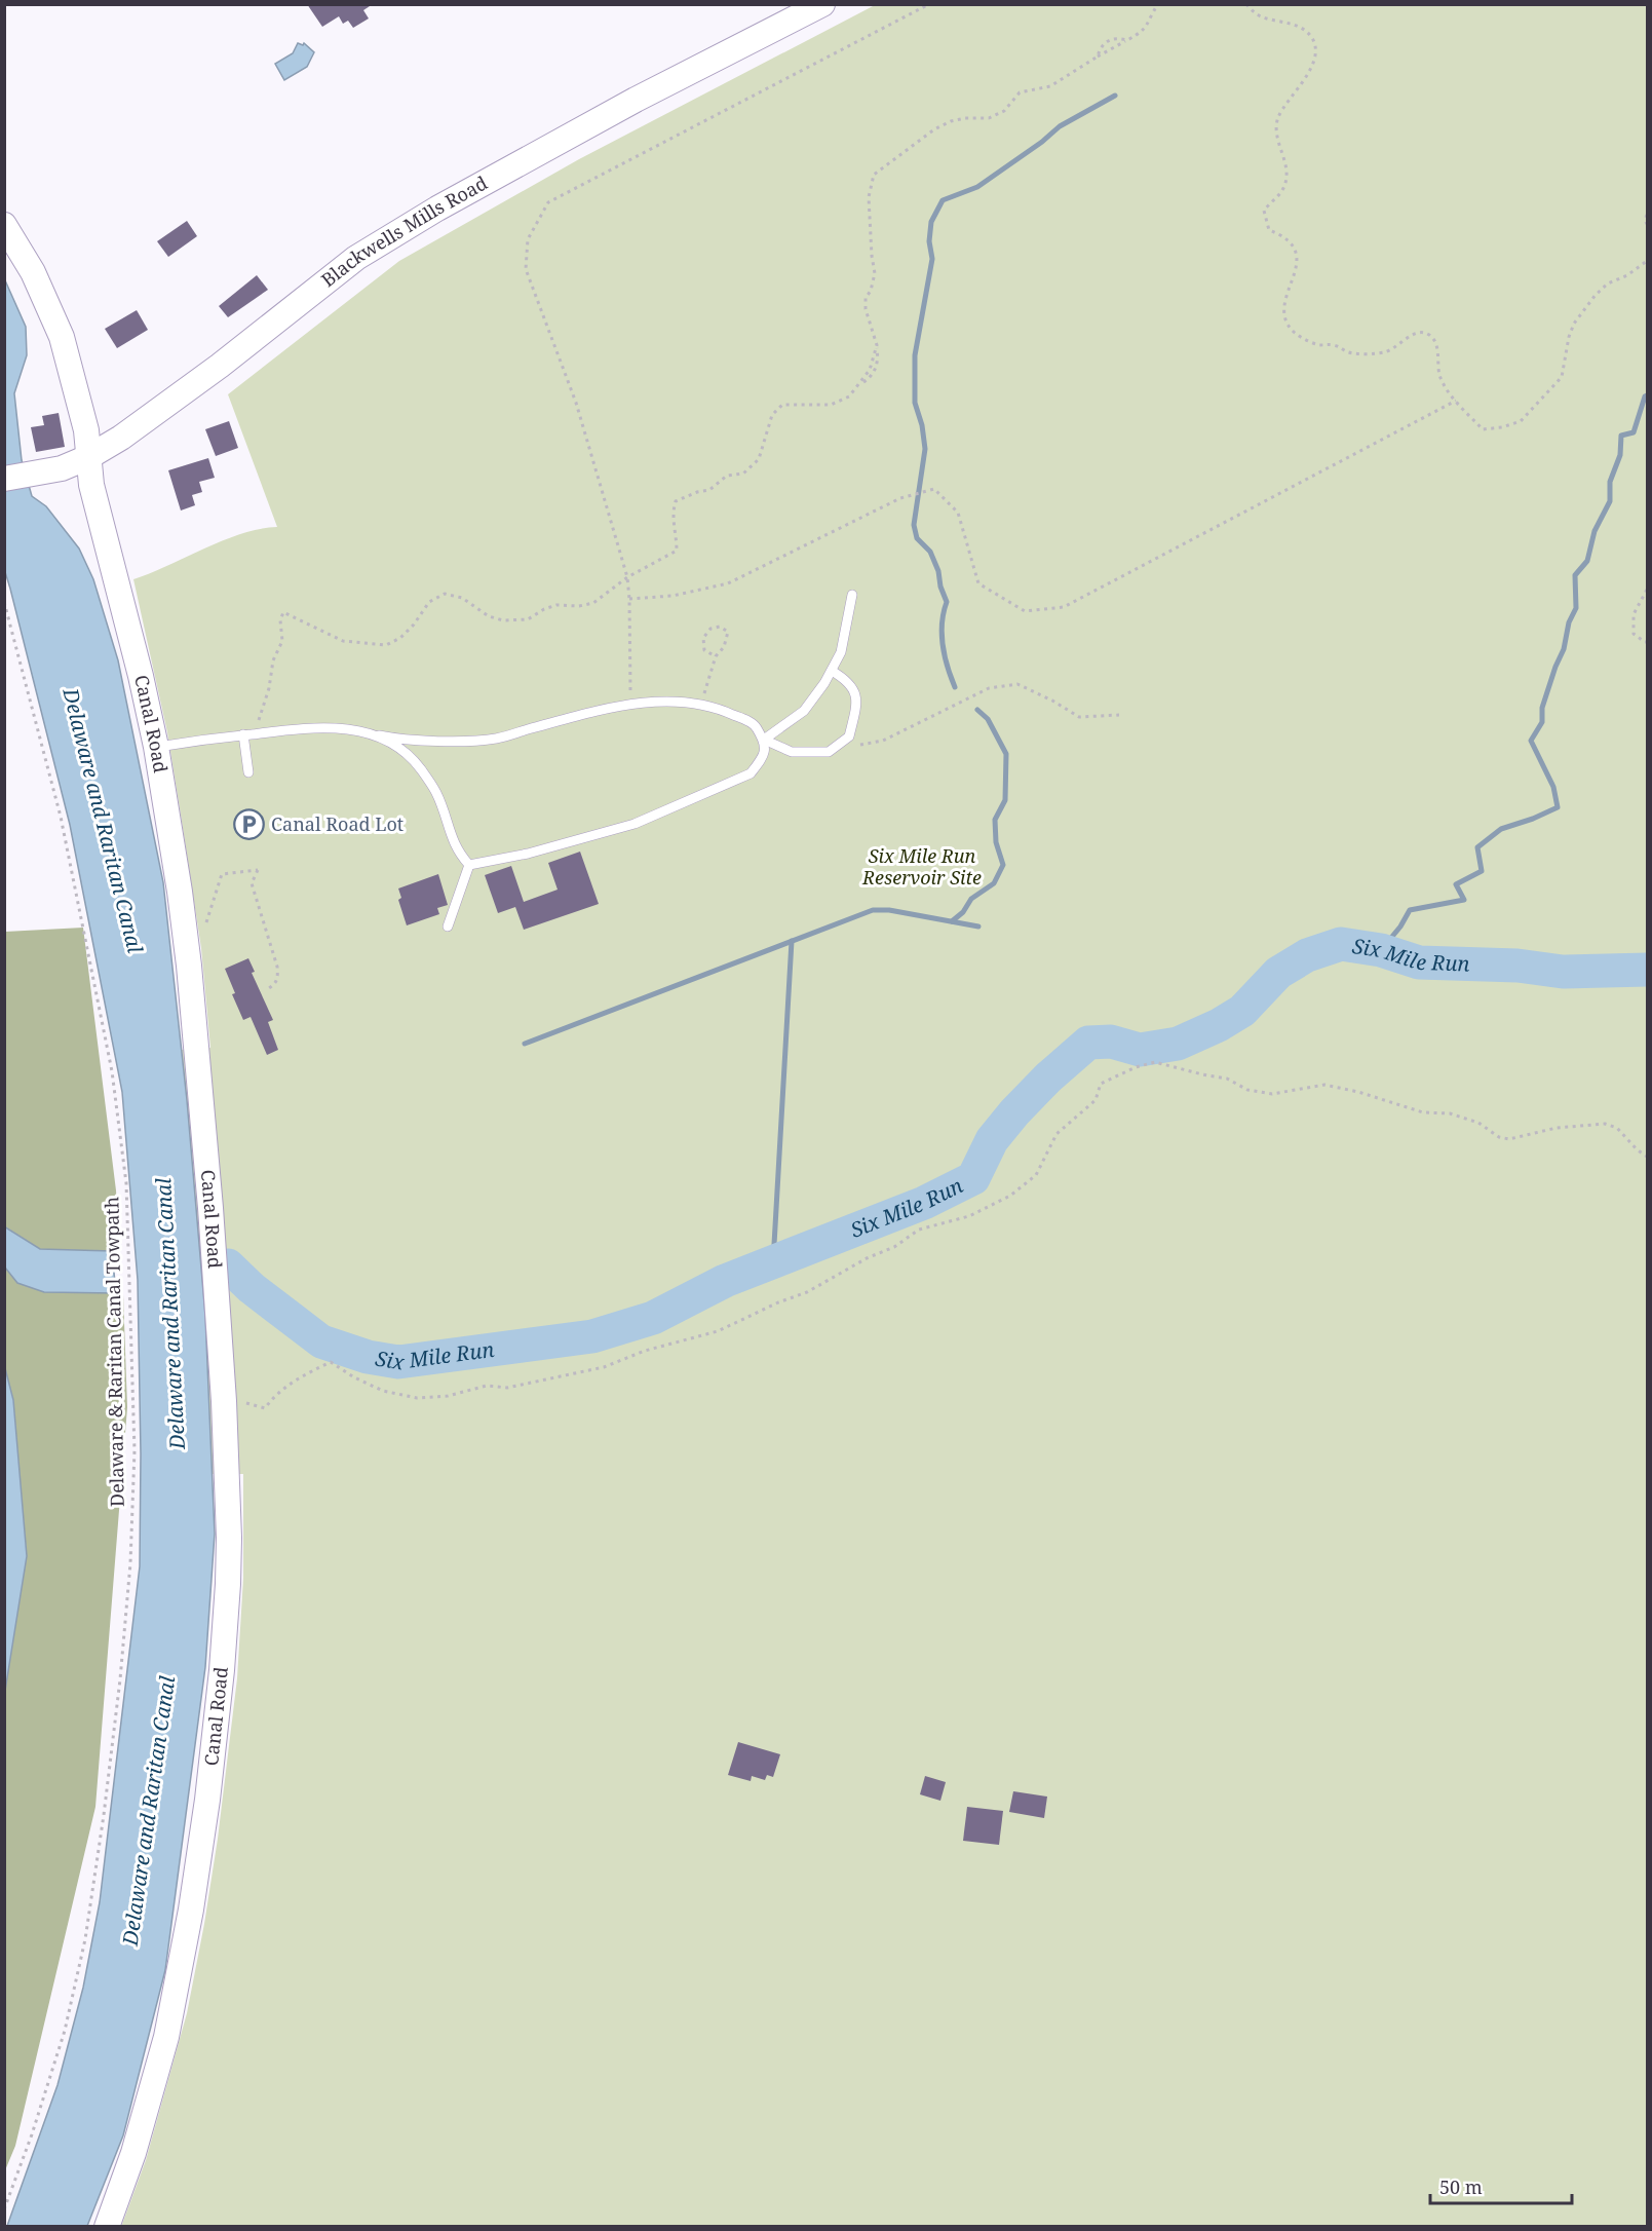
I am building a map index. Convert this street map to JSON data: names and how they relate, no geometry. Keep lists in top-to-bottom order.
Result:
{
  "streets": {
    "street": ["Blackwells Mills Road", "Canal Road"],
    "path": ["Delaware & Raritan Canal Towpath"]
  },
  "crossings": [
    ["Blackwells Mills Road", "Canal Road"]
  ],
  "water": ["Delaware and Raritan Canal", "Six Mile Run"],
  "parks": ["Six Mile Run Reservoir Site"],
  "places": {
    "parking": ["Canal Road Lot"]
  },
  "scale_bar": "50 m"
}
